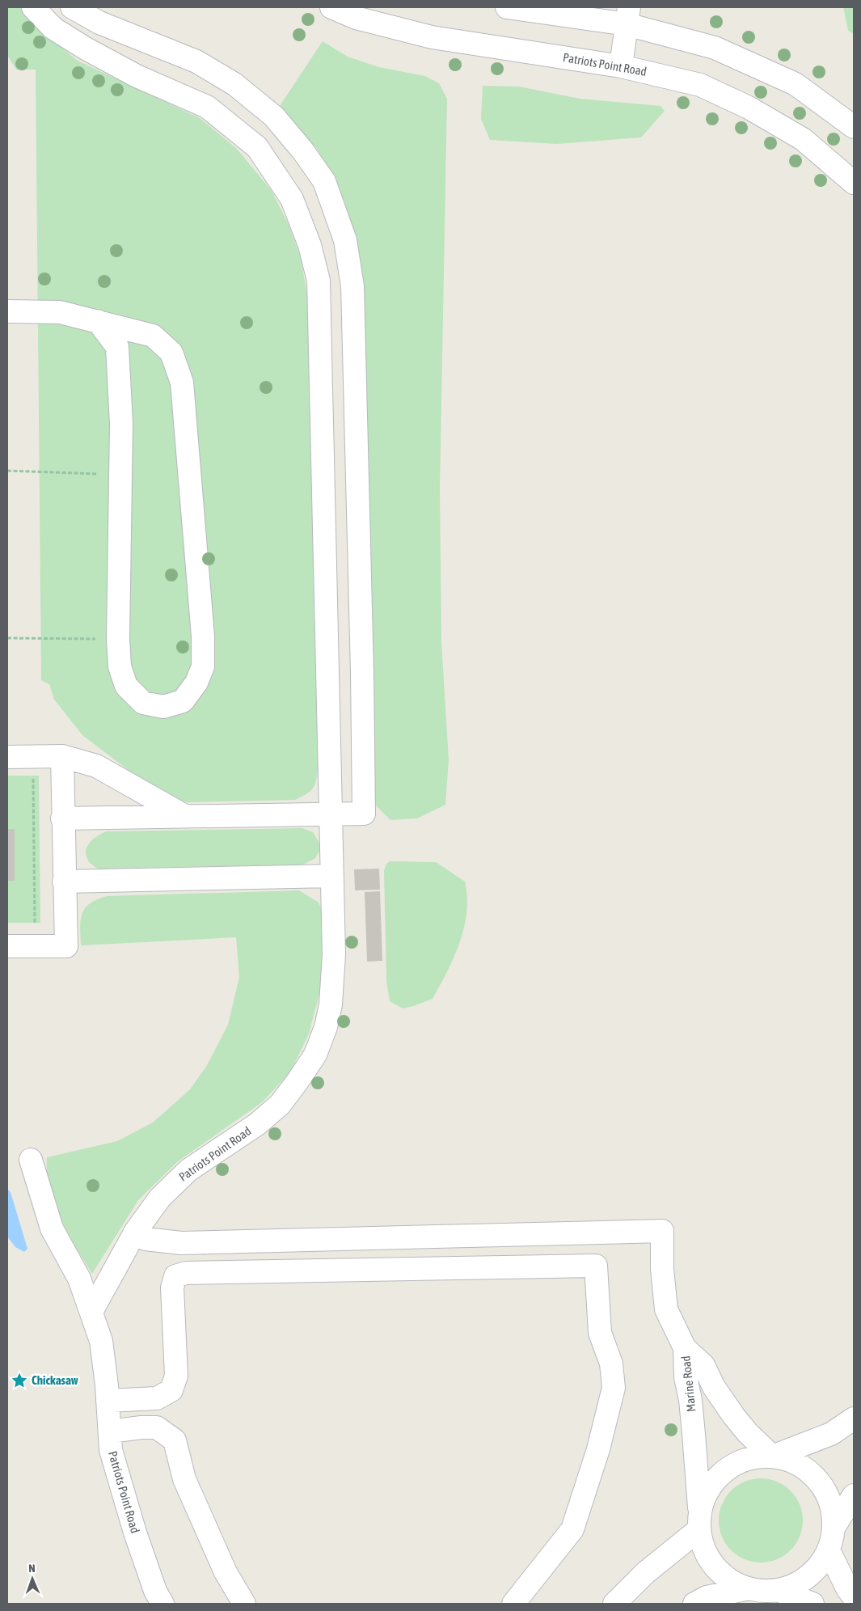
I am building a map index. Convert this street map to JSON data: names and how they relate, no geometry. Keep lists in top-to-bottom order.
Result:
{
  "streets": {
    "street": ["Patriots Point Road", "Marine Road"]
  },
  "places": {
    "place": ["Chickasaw"]
  },
  "north": "top"
}
